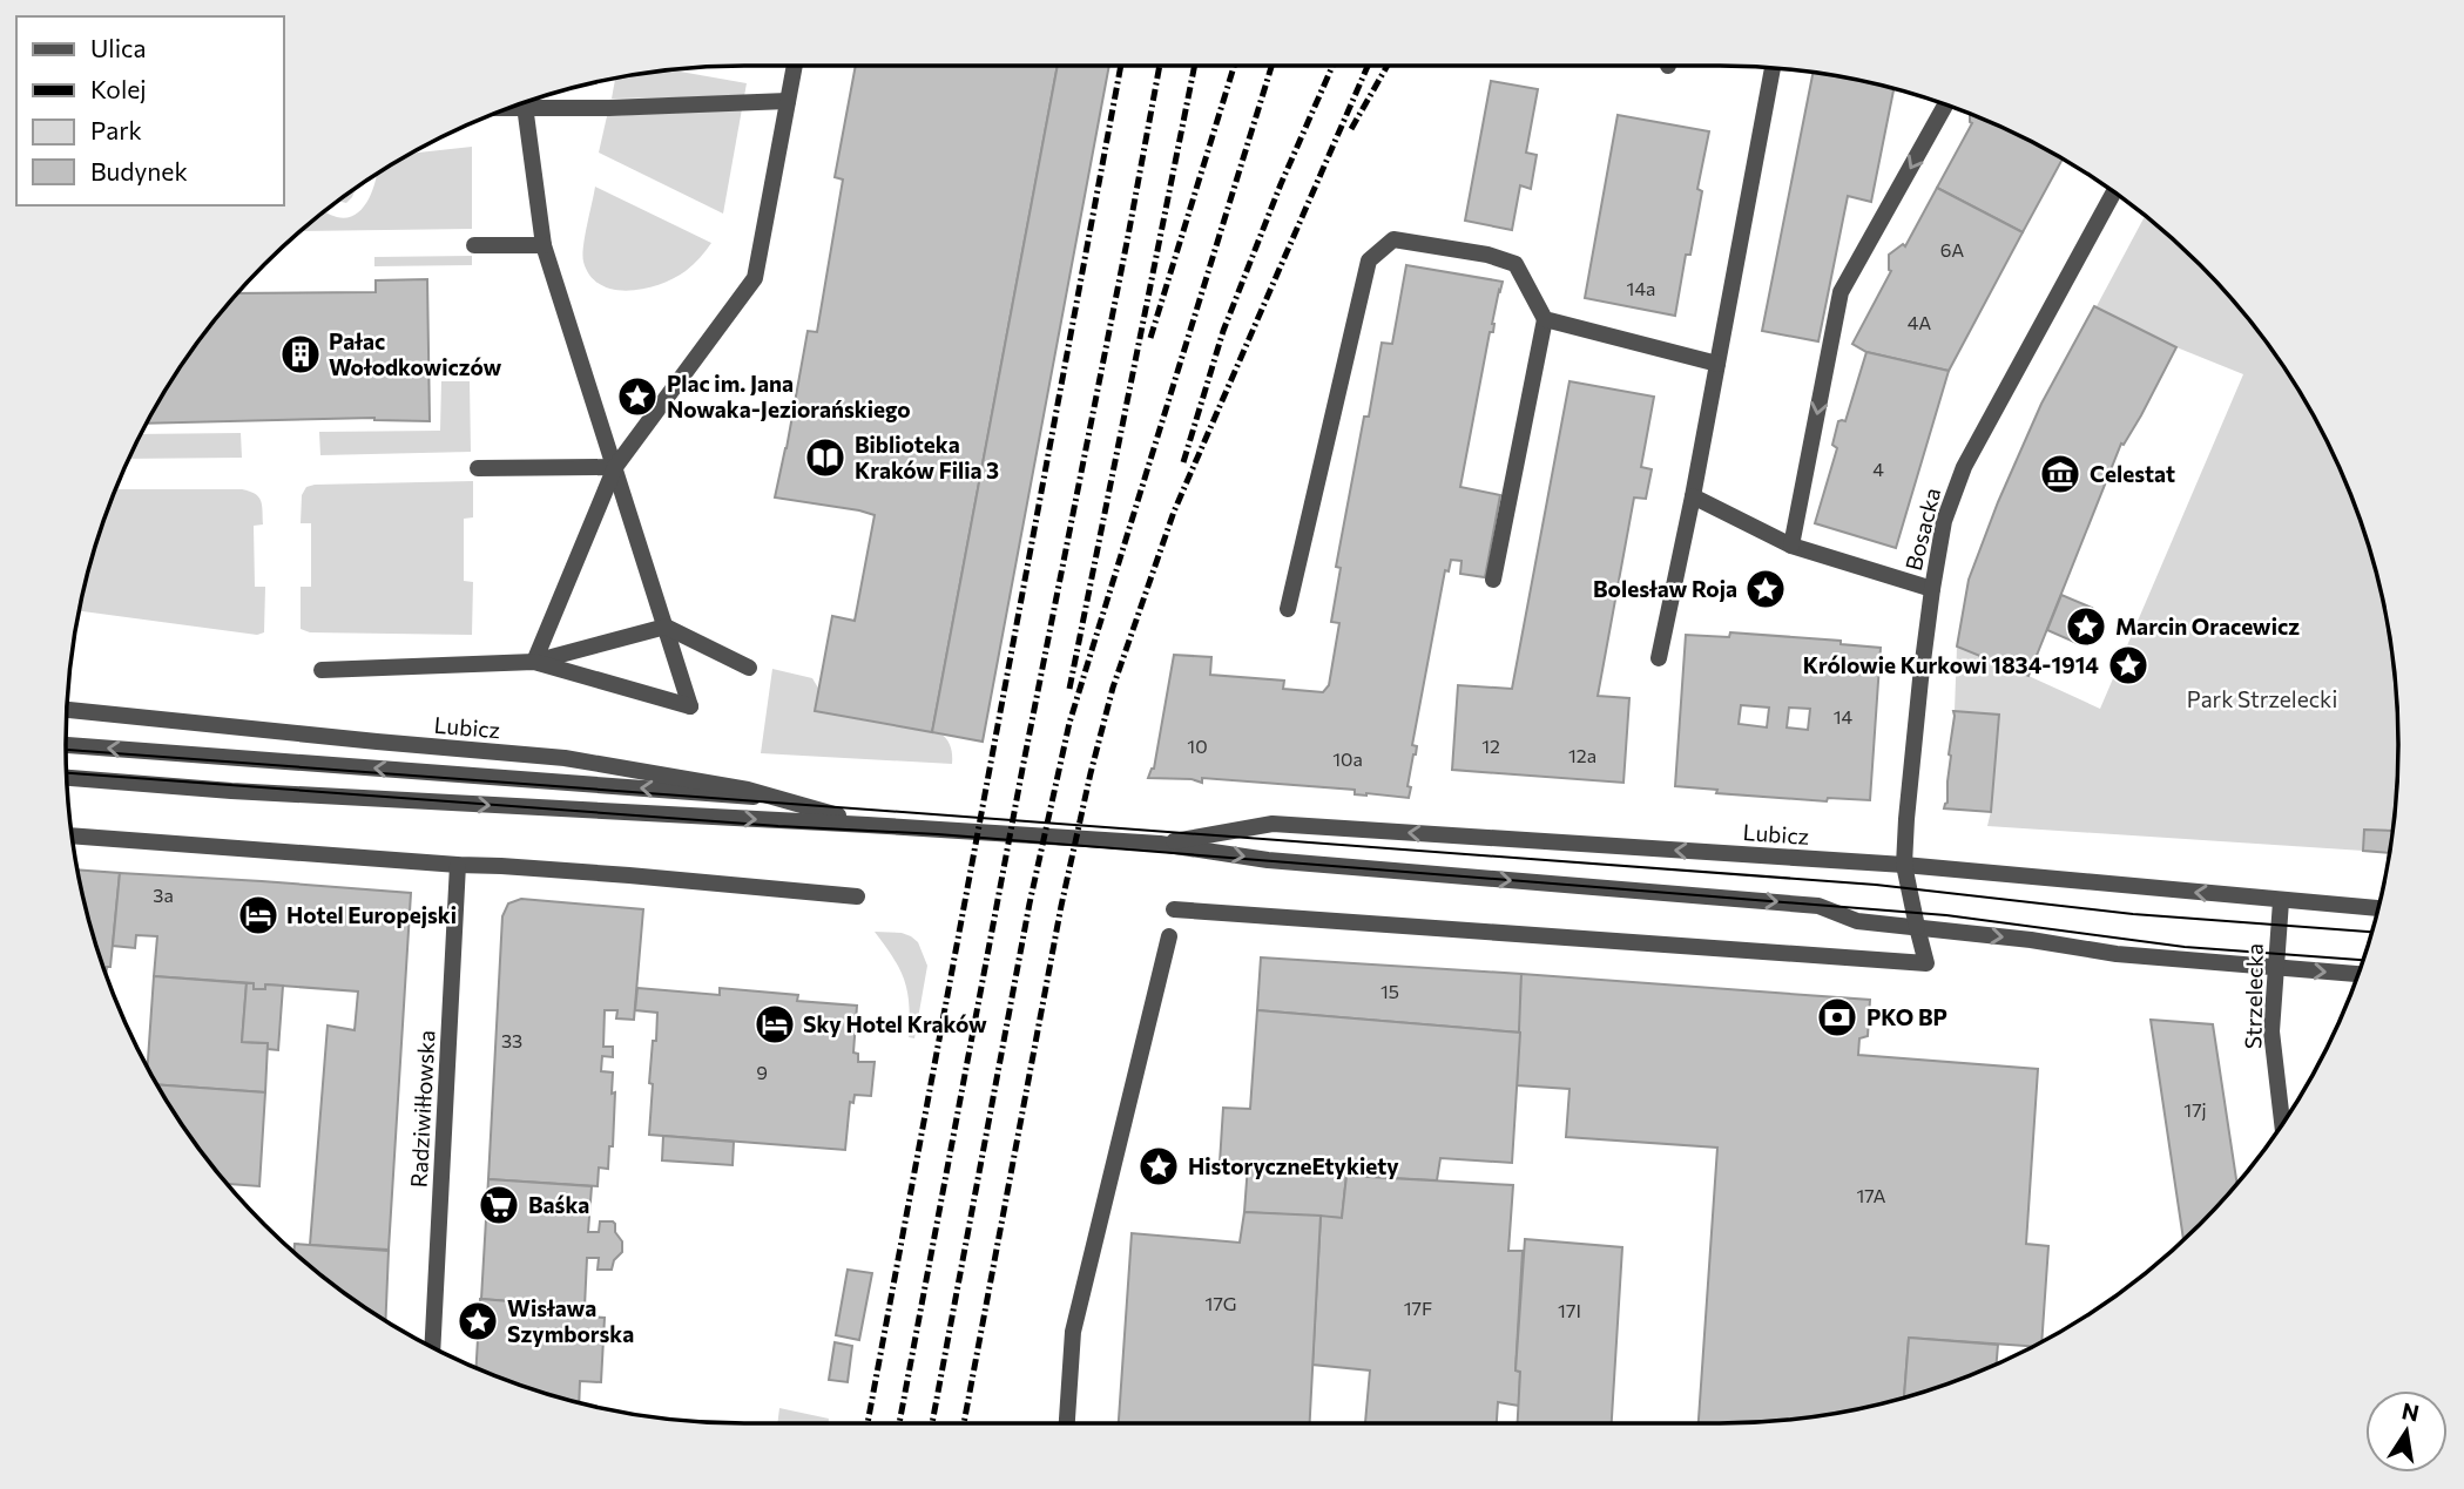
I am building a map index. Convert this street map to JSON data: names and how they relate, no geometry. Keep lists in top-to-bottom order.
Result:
{
  "streets": {
    "street": [
      "Bosacka",
      "Lubicz",
      "Strzelecka",
      "Radziwiłłowska"
    ]
  },
  "crossings": [
    ["Bosacka", "Lubicz"],
    ["Lubicz", "Strzelecka"]
  ],
  "parks": ["Park Strzelecki"],
  "places": {
    "building": ["Pałac Wołodkowiczów"],
    "place": [
      "Plac im. Jana Nowaka-Jeziorańskiego",
      "Bolesław Roja",
      "Marcin Oracewicz",
      "Królowie Kurkowi 1834-1914",
      "HistoryczneEtykiety",
      "Wisława Szymborska"
    ],
    "library": ["Biblioteka Kraków Filia 3"],
    "museum": ["Celestat"],
    "hotel": ["Hotel Europejski", "Sky Hotel Kraków"],
    "bank": ["PKO BP"],
    "supermarket": ["Baśka"]
  },
  "house_numbers": [
    "6A",
    "14a",
    "4A",
    "4",
    "14",
    "10",
    "12",
    "12a",
    "10a",
    "3a",
    "15",
    "33",
    "9",
    "17j",
    "17A",
    "17G",
    "17F",
    "17I"
  ],
  "legend": [
    "Ulica",
    "Kolej",
    "Park",
    "Budynek"
  ],
  "north": "top"
}
